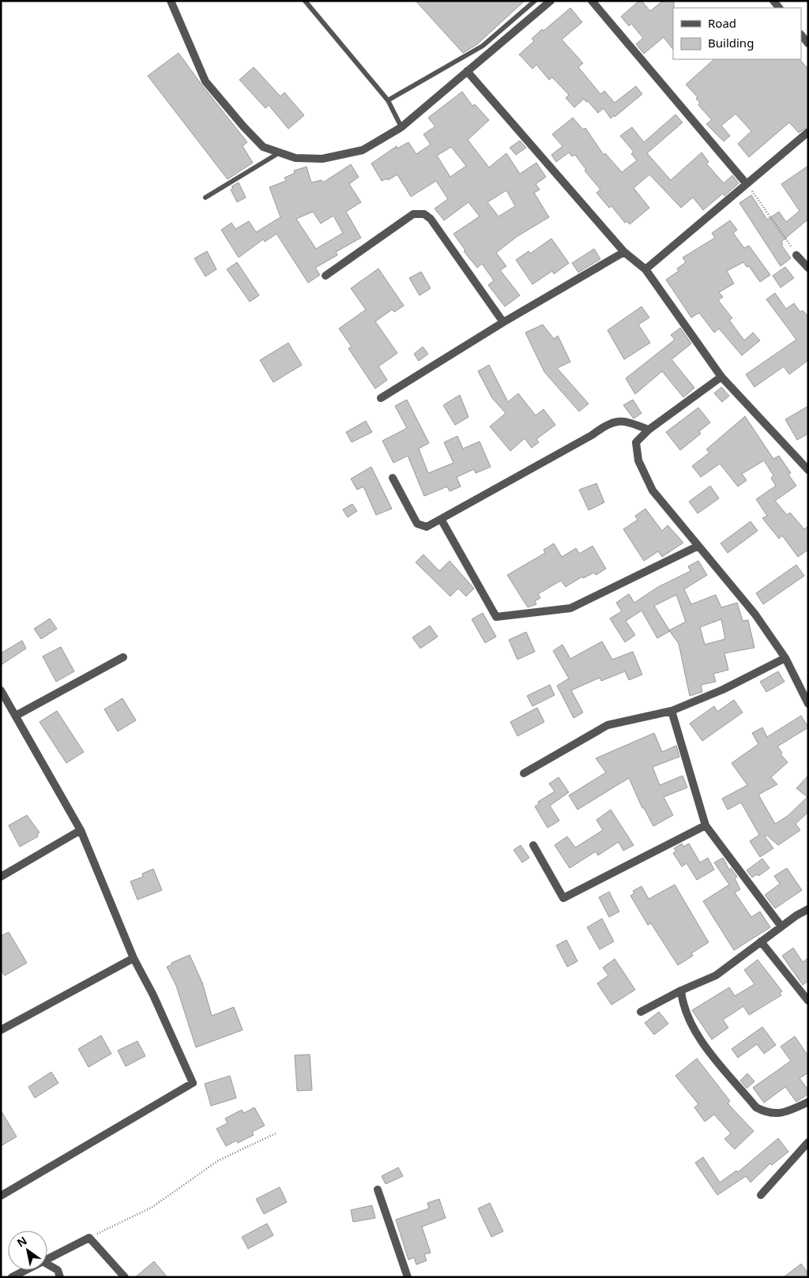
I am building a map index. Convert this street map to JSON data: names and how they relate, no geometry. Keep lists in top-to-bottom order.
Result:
{
  "legend": ["Road", "Building"],
  "north": "top left"
}
